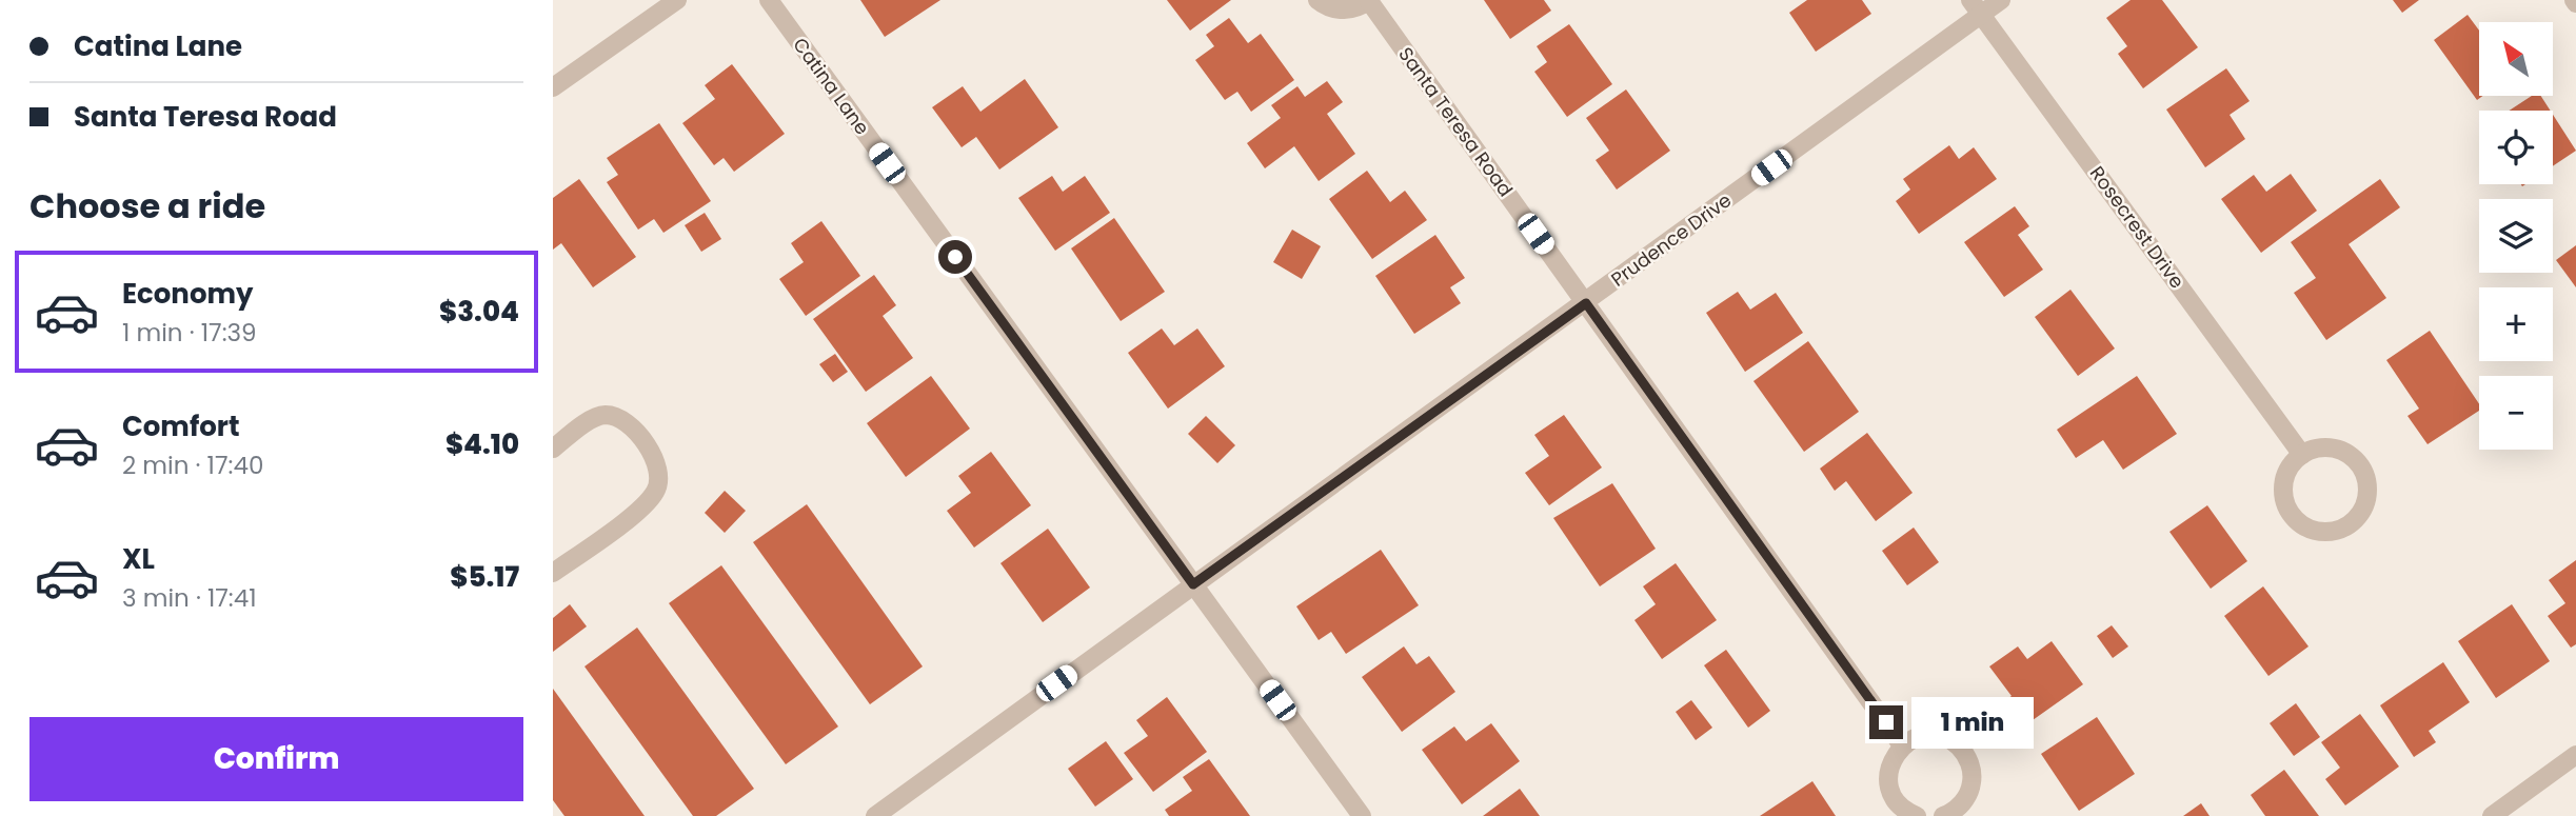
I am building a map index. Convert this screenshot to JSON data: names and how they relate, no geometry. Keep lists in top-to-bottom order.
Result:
{
  "streets": {
    "street": [
      "Catina Lane",
      "Santa Teresa Road",
      "Rosecrest Drive",
      "Prudence Drive"
    ]
  },
  "crossings": [
    ["Catina Lane", "Prudence Drive"],
    ["Santa Teresa Road", "Prudence Drive"],
    ["Rosecrest Drive", "Prudence Drive"]
  ],
  "north": "top left",
  "page": {
    "banner": ["Catina Lane", "Santa Teresa Road"],
    "map_buttons": ["+", "−"],
    "heading": "Choose a ride",
    "list": [
      {
        "name": "Economy",
        "note": "1 min · 17:39",
        "value": "$3.04"
      },
      {
        "name": "Comfort",
        "note": "2 min · 17:40",
        "value": "$4.10"
      },
      {
        "name": "XL",
        "note": "3 min · 17:41",
        "value": "$5.17"
      }
    ],
    "bubble": "1 min",
    "buttons": "Confirm"
  }
}
